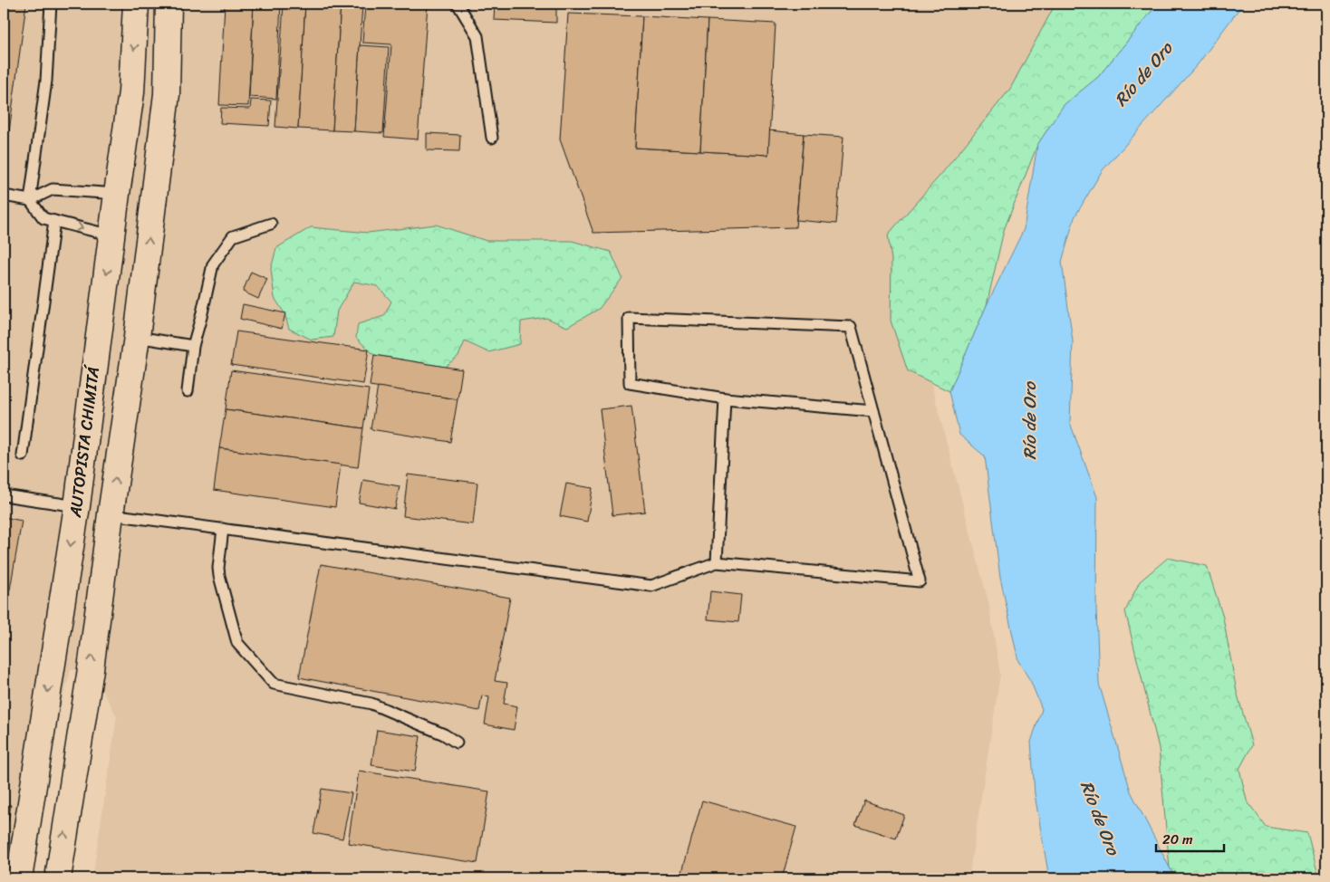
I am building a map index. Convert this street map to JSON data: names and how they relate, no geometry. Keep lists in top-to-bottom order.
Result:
{
  "streets": {
    "highway": ["AUTOPISTA CHIMITÁ"]
  },
  "water": ["Río de Oro"],
  "scale_bar": "20 m"
}
